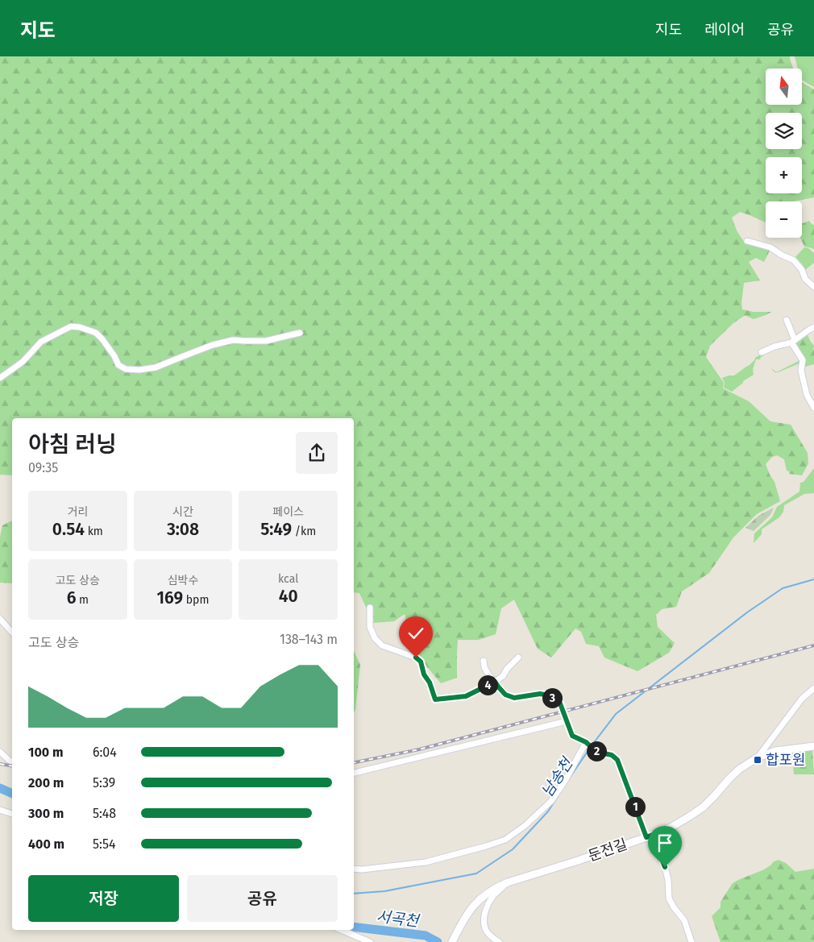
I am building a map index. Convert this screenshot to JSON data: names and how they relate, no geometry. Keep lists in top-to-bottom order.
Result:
{
  "streets": {
    "street": ["둔전길"]
  },
  "water": ["남송천", "서곡천"],
  "places": {
    "transit": ["합포원"]
  },
  "north": "top",
  "page": {
    "header": "지도",
    "nav": ["지도", "레이어", "공유"],
    "map_buttons": ["+", "−"],
    "heading": ["아침 러닝", "09:35"],
    "stats": [
      ["거리", "0.54 km"],
      ["시간", "3:08"],
      ["페이스", "5:49 /km"],
      ["고도 상승", "6 m"],
      ["심박수", "169 bpm"],
      ["kcal", "40"]
    ],
    "chart": ["고도 상승", "138–143 m"],
    "pins": [
      "4",
      "3",
      "2",
      "1"
    ],
    "list": [
      {
        "name": "100 m",
        "note": "6:04"
      },
      {
        "name": "200 m",
        "note": "5:39"
      },
      {
        "name": "300 m",
        "note": "5:48"
      },
      {
        "name": "400 m",
        "note": "5:54"
      }
    ],
    "buttons": ["저장", "공유"]
  }
}
